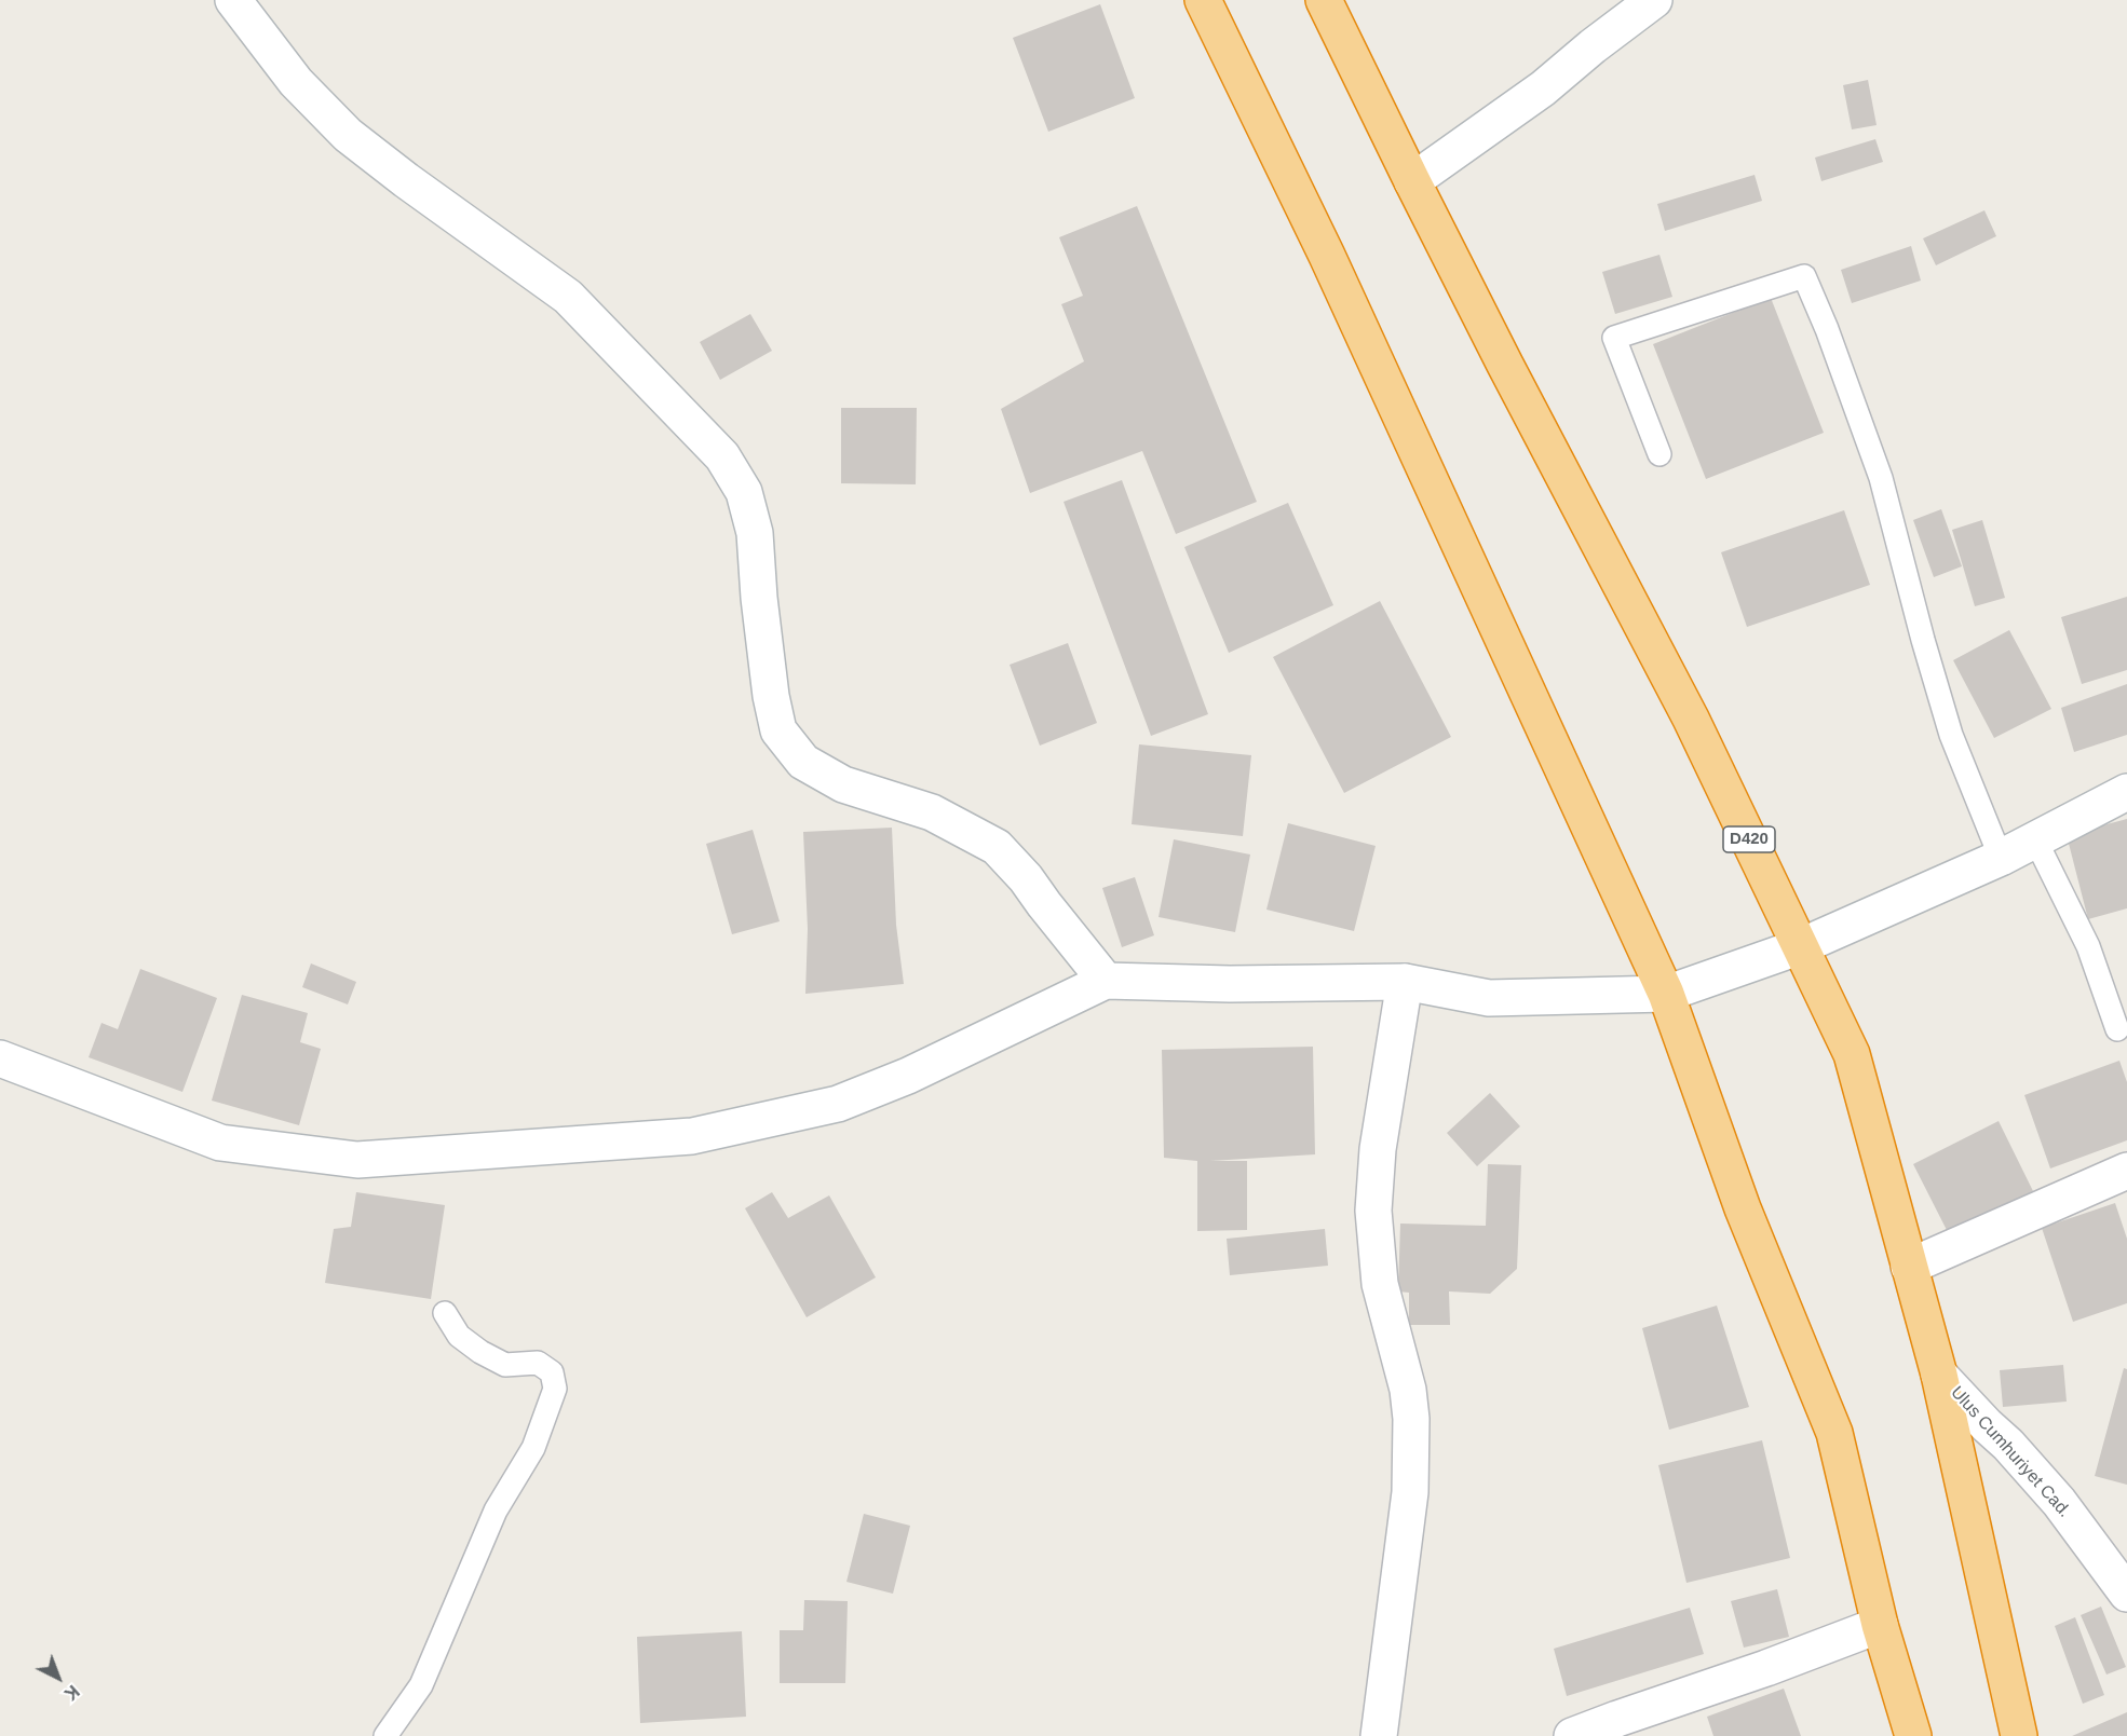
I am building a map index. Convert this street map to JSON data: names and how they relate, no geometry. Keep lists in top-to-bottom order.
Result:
{
  "streets": {
    "highway": ["D420"],
    "street": ["Ulus Cumhuriyet Cad."]
  },
  "crossings": [
    ["D420", "Ulus Cumhuriyet Cad."]
  ],
  "north": "bottom right"
}
